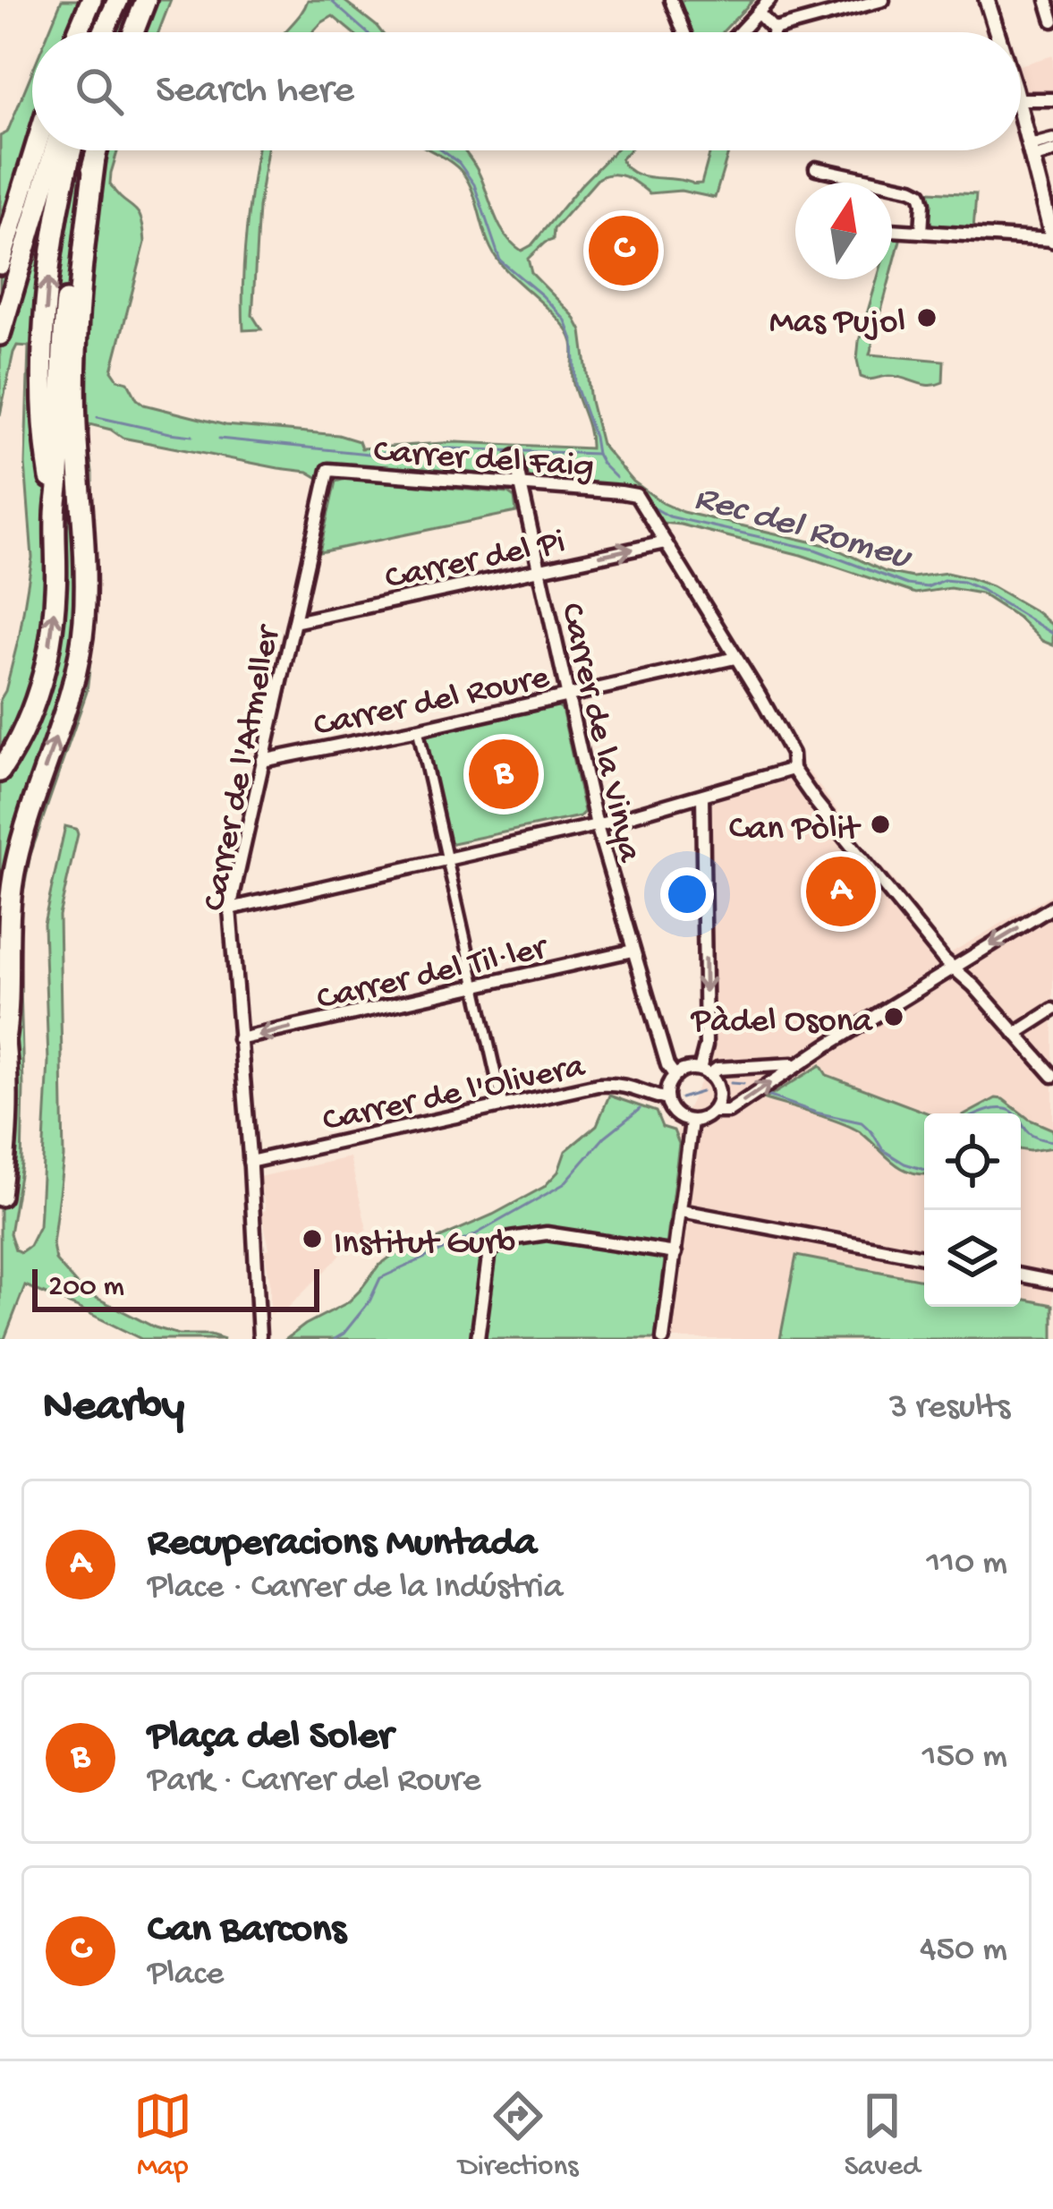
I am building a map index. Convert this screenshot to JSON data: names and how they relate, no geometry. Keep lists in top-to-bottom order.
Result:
{
  "streets": {
    "street": [
      "Carrer del Faig",
      "Carrer del Pi",
      "Carrer del Roure",
      "Carrer de la Vinya",
      "Carrer de l'Atmeller",
      "Carrer del Til·ler",
      "Carrer de l'Olivera"
    ]
  },
  "crossings": [
    ["Carrer del Faig", "Carrer del Pi"],
    ["Carrer del Faig", "Carrer de la Vinya"],
    ["Carrer del Faig", "Carrer de l'Atmeller"],
    ["Carrer del Pi", "Carrer de la Vinya"],
    ["Carrer del Pi", "Carrer de l'Atmeller"],
    ["Carrer del Roure", "Carrer de la Vinya"],
    ["Carrer del Roure", "Carrer de l'Atmeller"],
    ["Carrer de la Vinya", "Carrer del Til·ler"],
    ["Carrer de la Vinya", "Carrer de l'Olivera"],
    ["Carrer de l'Atmeller", "Carrer del Til·ler"],
    ["Carrer de l'Atmeller", "Carrer de l'Olivera"]
  ],
  "one_way": ["Carrer del Til·ler"],
  "water": ["Rec del Romeu"],
  "places": [
    "Mas Pujol",
    "Can Pòlit",
    "Pàdel Osona",
    "Institut Gurb"
  ],
  "scale_bar": "200 m",
  "north": "top",
  "page": {
    "search": "Search here",
    "pins": ["C", "B", "A"],
    "scale": "200 m",
    "heading": ["Nearby", "3 results"],
    "list": [
      {
        "mark": "A",
        "name": "Recuperacions Muntada",
        "note": "Place · Carrer de la Indústria",
        "value": "110 m"
      },
      {
        "mark": "B",
        "name": "Plaça del Soler",
        "note": "Park · Carrer del Roure",
        "value": "150 m"
      },
      {
        "mark": "C",
        "name": "Can Barcons",
        "note": "Place",
        "value": "450 m"
      }
    ],
    "nav": ["Map", "Directions", "Saved"]
  }
}
